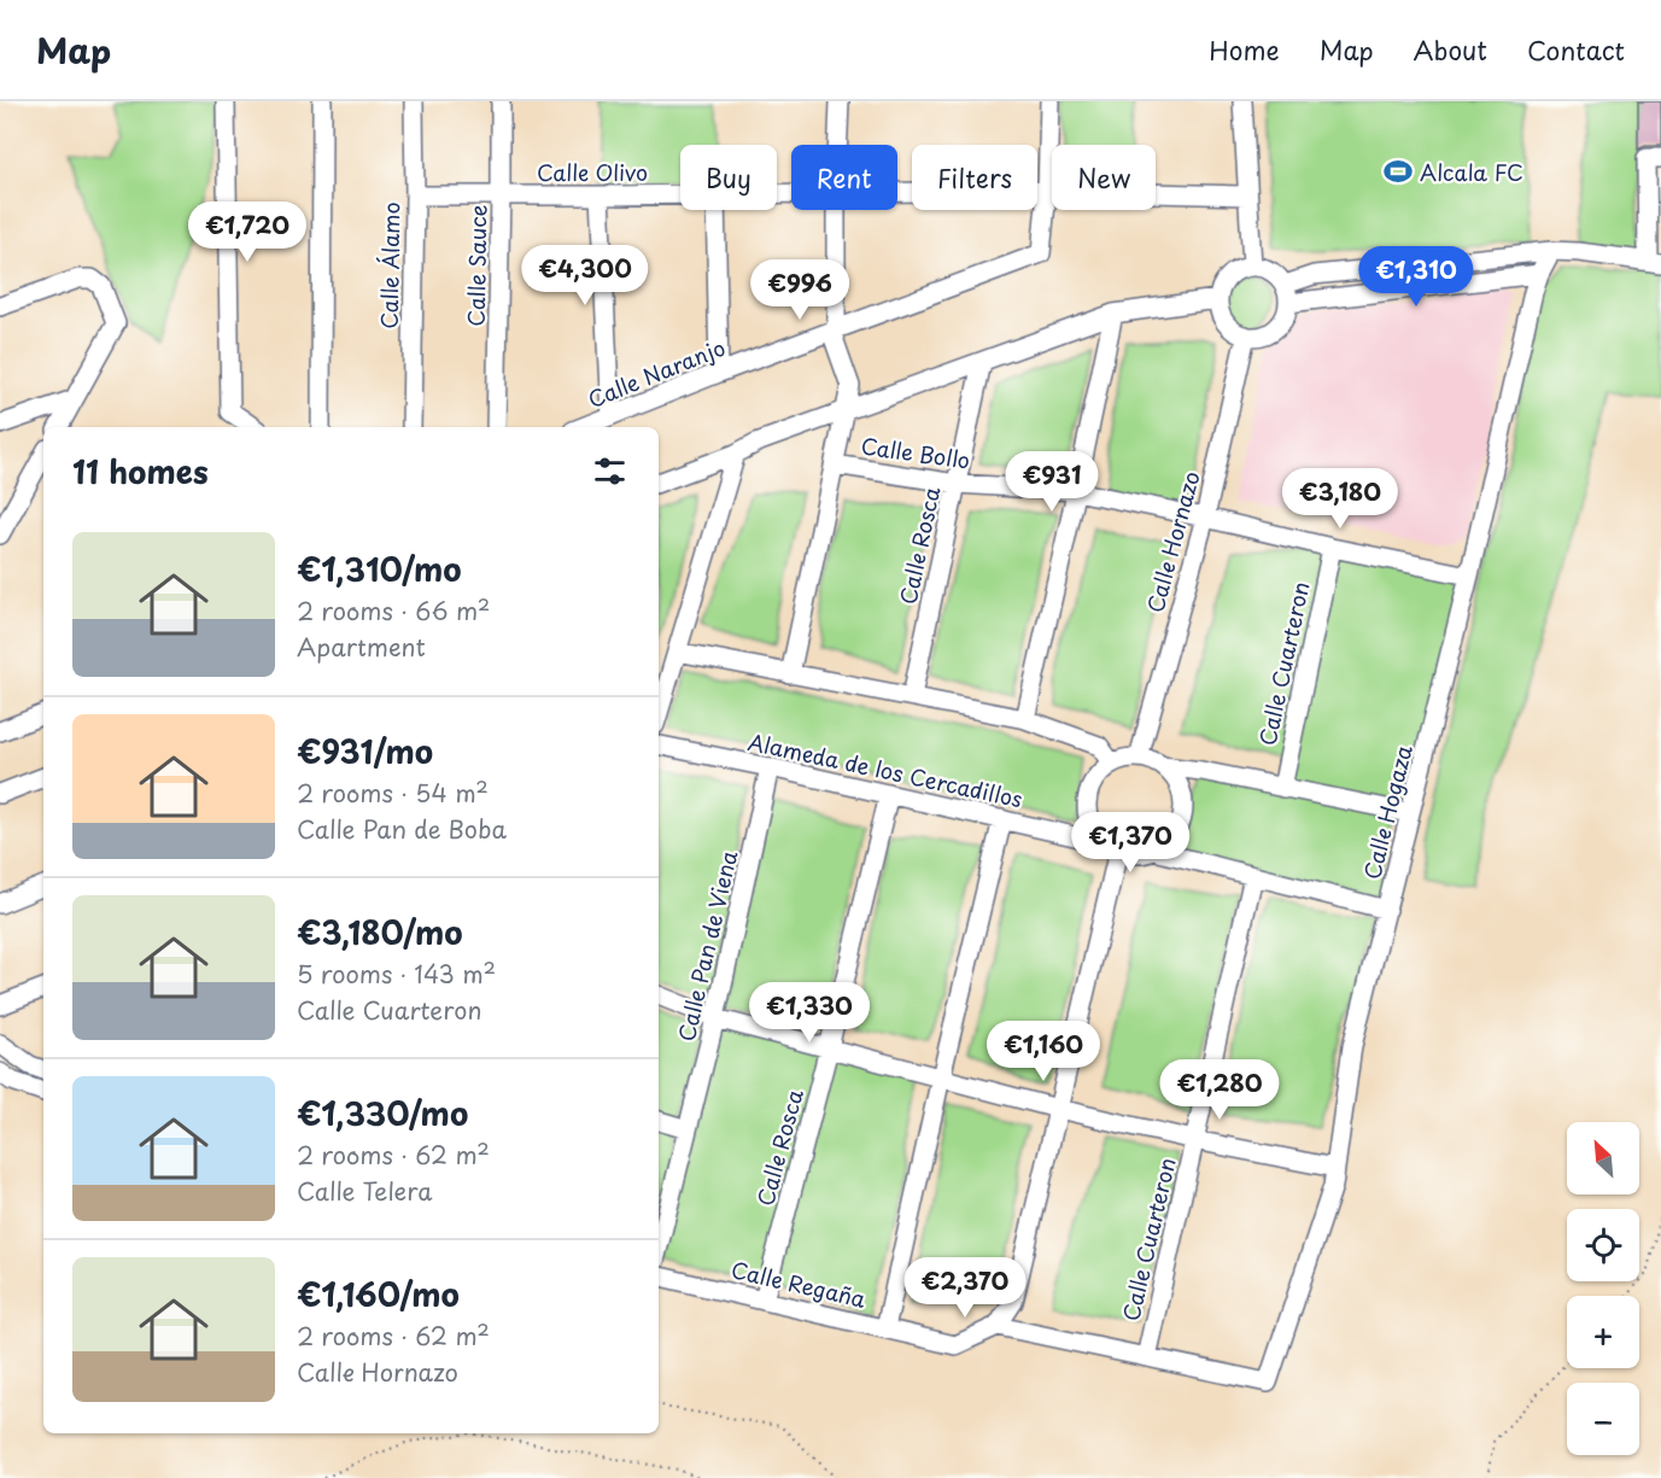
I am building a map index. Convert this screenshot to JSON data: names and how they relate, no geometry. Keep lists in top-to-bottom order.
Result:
{
  "streets": {
    "street": [
      "Calle Olivo",
      "Calle Álamo",
      "Calle Sauce",
      "Calle Naranjo",
      "Calle Bollo",
      "Calle Hornazo",
      "Calle Rosca",
      "Calle Cuarteron",
      "Alameda de los Cercadillos",
      "Calle Hogaza",
      "Calle Pan de Viena",
      "Calle Regaña"
    ]
  },
  "crossings": [
    ["Calle Olivo", "Calle Álamo"],
    ["Calle Olivo", "Calle Sauce"],
    ["Calle Olivo", "Calle Naranjo"],
    ["Calle Bollo", "Calle Hornazo"],
    ["Calle Bollo", "Calle Rosca"],
    ["Calle Bollo", "Calle Cuarteron"],
    ["Calle Bollo", "Calle Hogaza"],
    ["Calle Hornazo", "Alameda de los Cercadillos"],
    ["Calle Rosca", "Alameda de los Cercadillos"],
    ["Calle Rosca", "Calle Regaña"],
    ["Calle Cuarteron", "Calle Hogaza"],
    ["Alameda de los Cercadillos", "Calle Pan de Viena"]
  ],
  "places": {
    "sports": ["Alcala FC"]
  },
  "north": "top left",
  "page": {
    "header": "Map",
    "nav": [
      "Home",
      "Map",
      "About",
      "Contact"
    ],
    "chip": [
      "Buy",
      "Rent",
      "Filters",
      "New"
    ],
    "price": [
      "€1,720",
      "€4,300",
      "€1,310",
      "€996",
      "€931",
      "€3,180",
      "€1,370",
      "€1,330",
      "€1,160",
      "€1,280",
      "€2,370"
    ],
    "heading": "11 homes",
    "list": [
      {
        "name": "€1,310/mo",
        "note": "2 rooms · 66 m² · Apartment"
      },
      {
        "name": "€931/mo",
        "note": "2 rooms · 54 m² · Calle Pan de Boba"
      },
      {
        "name": "€3,180/mo",
        "note": "5 rooms · 143 m² · Calle Cuarteron"
      },
      {
        "name": "€1,330/mo",
        "note": "2 rooms · 62 m² · Calle Telera"
      },
      {
        "name": "€1,160/mo",
        "note": "2 rooms · 62 m² · Calle Hornazo"
      }
    ],
    "map_buttons": ["+", "−"]
  }
}
